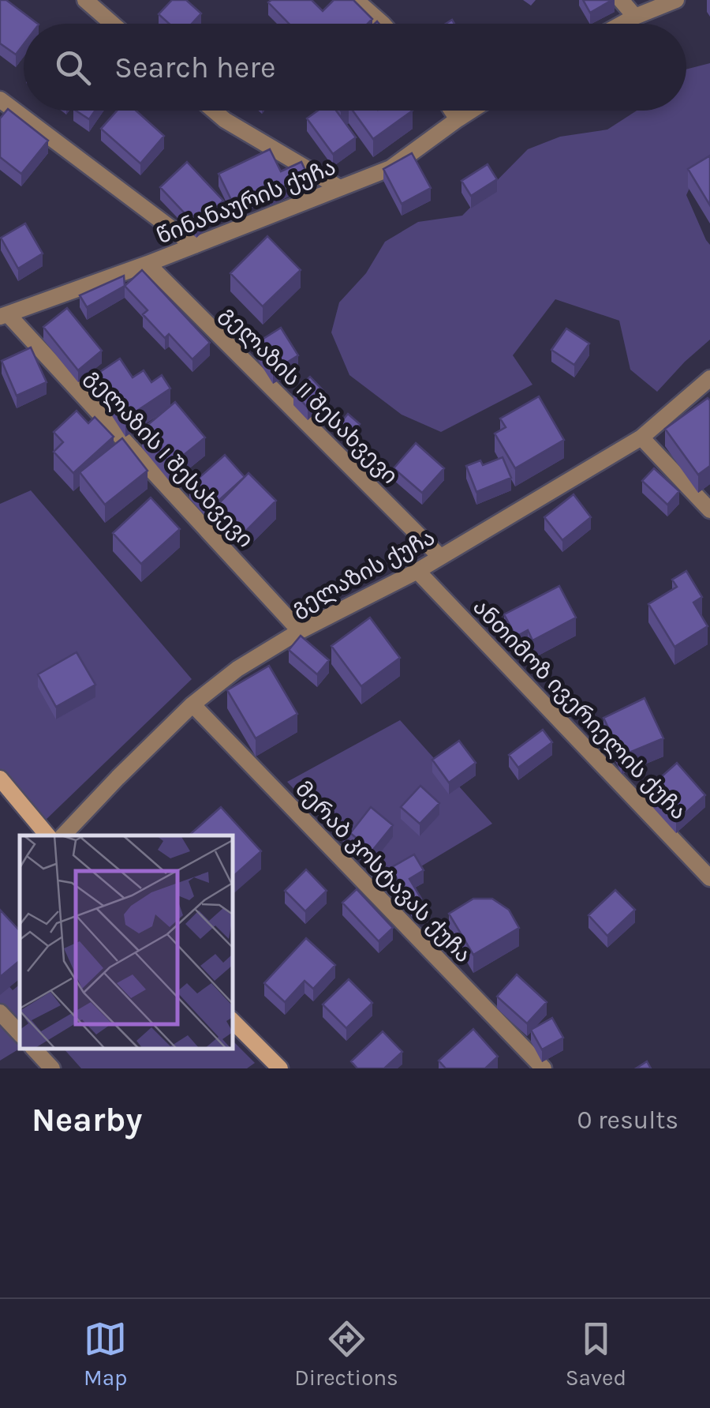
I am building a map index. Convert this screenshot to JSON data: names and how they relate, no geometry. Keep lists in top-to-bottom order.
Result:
{
  "streets": {
    "street": [
      "წინანაურის ქუჩა",
      "გელაზის II შესახვევი",
      "გელაზის I შესახვევი",
      "გელაზის ქუჩა",
      "ანთიმოზ ივერიელის ქუჩა",
      "მერაბ კოსტავას ქუჩა"
    ]
  },
  "crossings": [
    ["წინანაურის ქუჩა", "გელაზის II შესახვევი"],
    ["წინანაურის ქუჩა", "გელაზის I შესახვევი"],
    ["გელაზის II შესახვევი", "გელაზის ქუჩა"],
    ["გელაზის I შესახვევი", "გელაზის ქუჩა"],
    ["გელაზის ქუჩა", "ანთიმოზ ივერიელის ქუჩა"],
    ["გელაზის ქუჩა", "მერაბ კოსტავას ქუჩა"]
  ],
  "page": {
    "search": "Search here",
    "heading": ["Nearby", "0 results"],
    "nav": ["Map", "Directions", "Saved"]
  }
}
